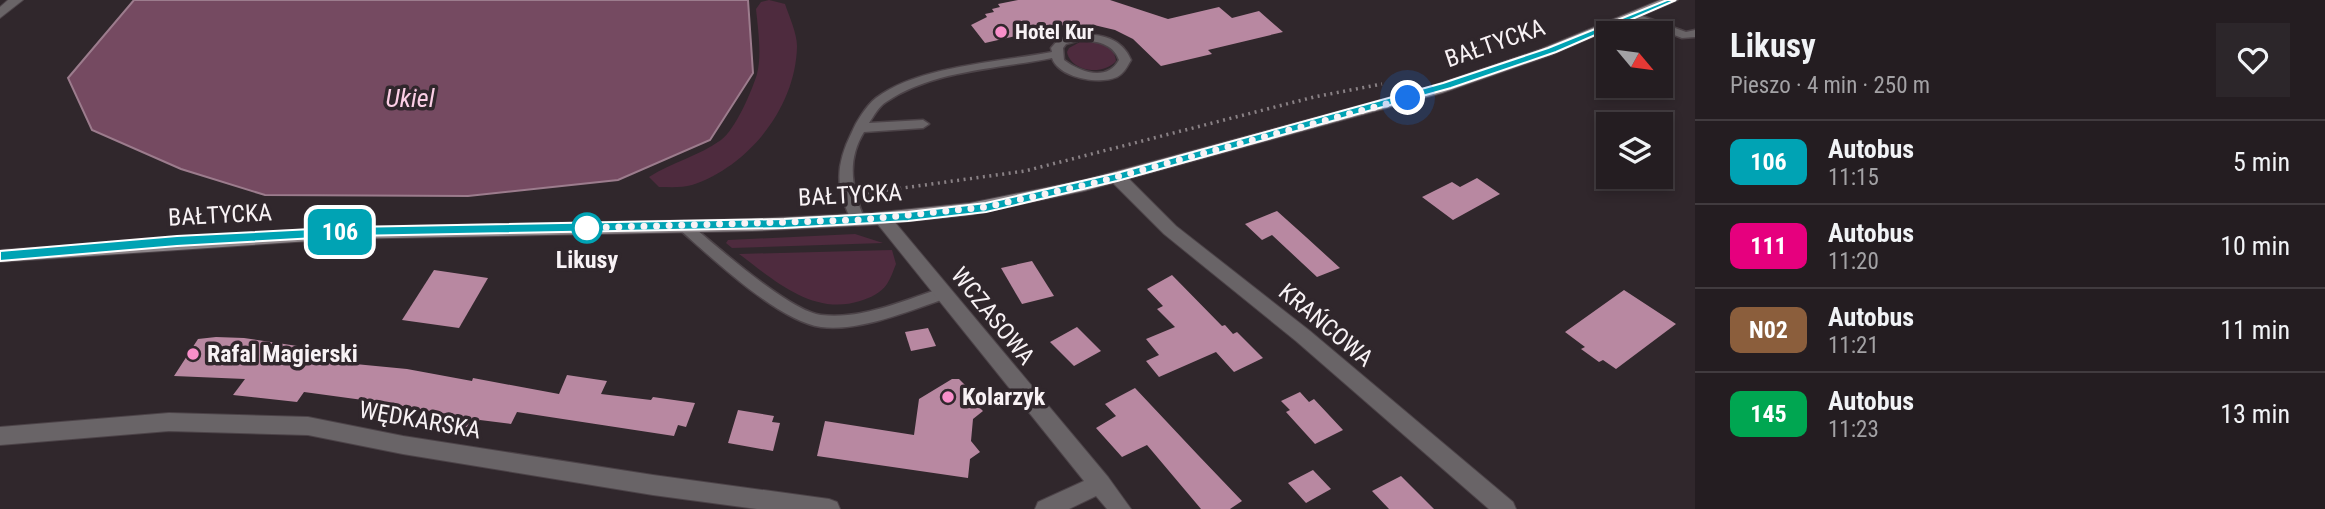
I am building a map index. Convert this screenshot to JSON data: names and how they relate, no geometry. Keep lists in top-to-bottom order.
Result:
{
  "streets": {
    "main road": ["BAŁTYCKA"],
    "street": ["WCZASOWA", "KRAŃCOWA", "WĘDKARSKA"]
  },
  "crossings": [
    ["BAŁTYCKA", "WCZASOWA"],
    ["BAŁTYCKA", "KRAŃCOWA"]
  ],
  "water": ["Ukiel"],
  "places": [
    "Hotel Kur",
    "Likusy",
    "Rafal Magierski",
    "Kolarzyk"
  ],
  "lines": ["bus line 106"],
  "north": "bottom right",
  "page": {
    "on_map": "106",
    "heading": ["Likusy", "Pieszo · 4 min · 250 m"],
    "list": [
      {
        "mark": "106",
        "name": "Autobus",
        "note": "11:15",
        "value": "5 min"
      },
      {
        "mark": "111",
        "name": "Autobus",
        "note": "11:20",
        "value": "10 min"
      },
      {
        "mark": "N02",
        "name": "Autobus",
        "note": "11:21",
        "value": "11 min"
      },
      {
        "mark": "145",
        "name": "Autobus",
        "note": "11:23",
        "value": "13 min"
      }
    ]
  }
}
